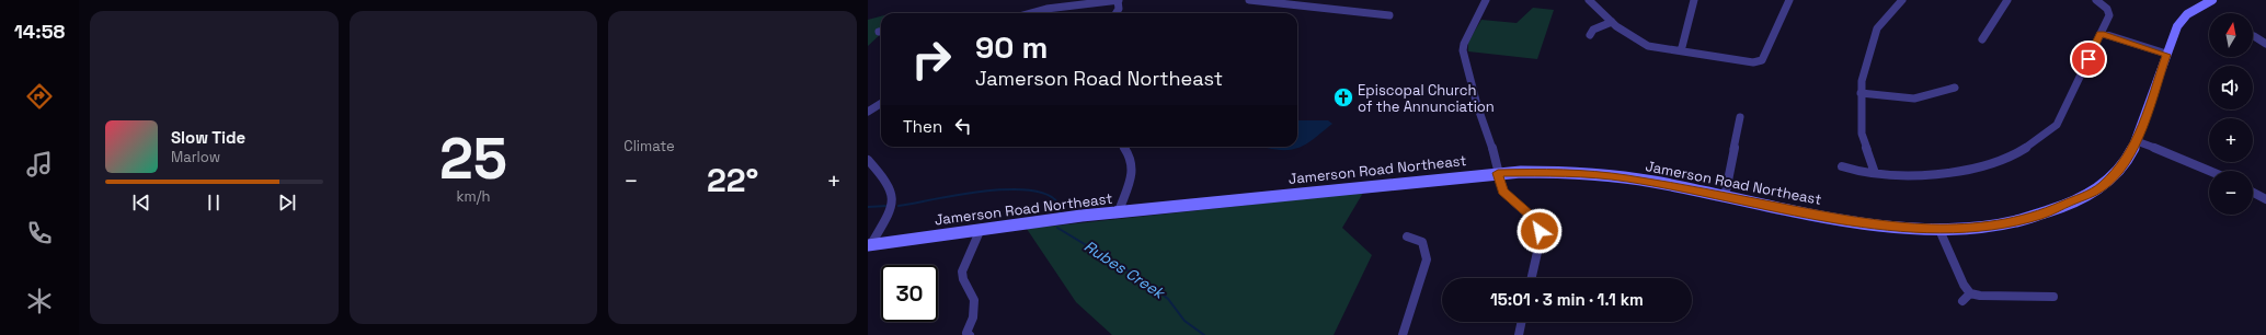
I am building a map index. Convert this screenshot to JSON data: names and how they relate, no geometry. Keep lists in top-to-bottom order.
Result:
{
  "streets": {
    "street": ["Jamerson Road Northeast"]
  },
  "water": ["Rubes Creek"],
  "places": {
    "church": ["Episcopal Church of the Annunciation"]
  },
  "north": "top",
  "page": {
    "tabs": "14:58",
    "tile": [
      ["25", "km/h"],
      "Climate"
    ],
    "map_buttons": ["+", "−"],
    "turn": ["90 m", "Jamerson Road Northeast"],
    "then": "Then",
    "song": ["Slow Tide", "Marlow"],
    "heat": ["−", "22°", "+"],
    "limit": "30",
    "trip": "15:01 · 3 min · 1.1 km"
  }
}
